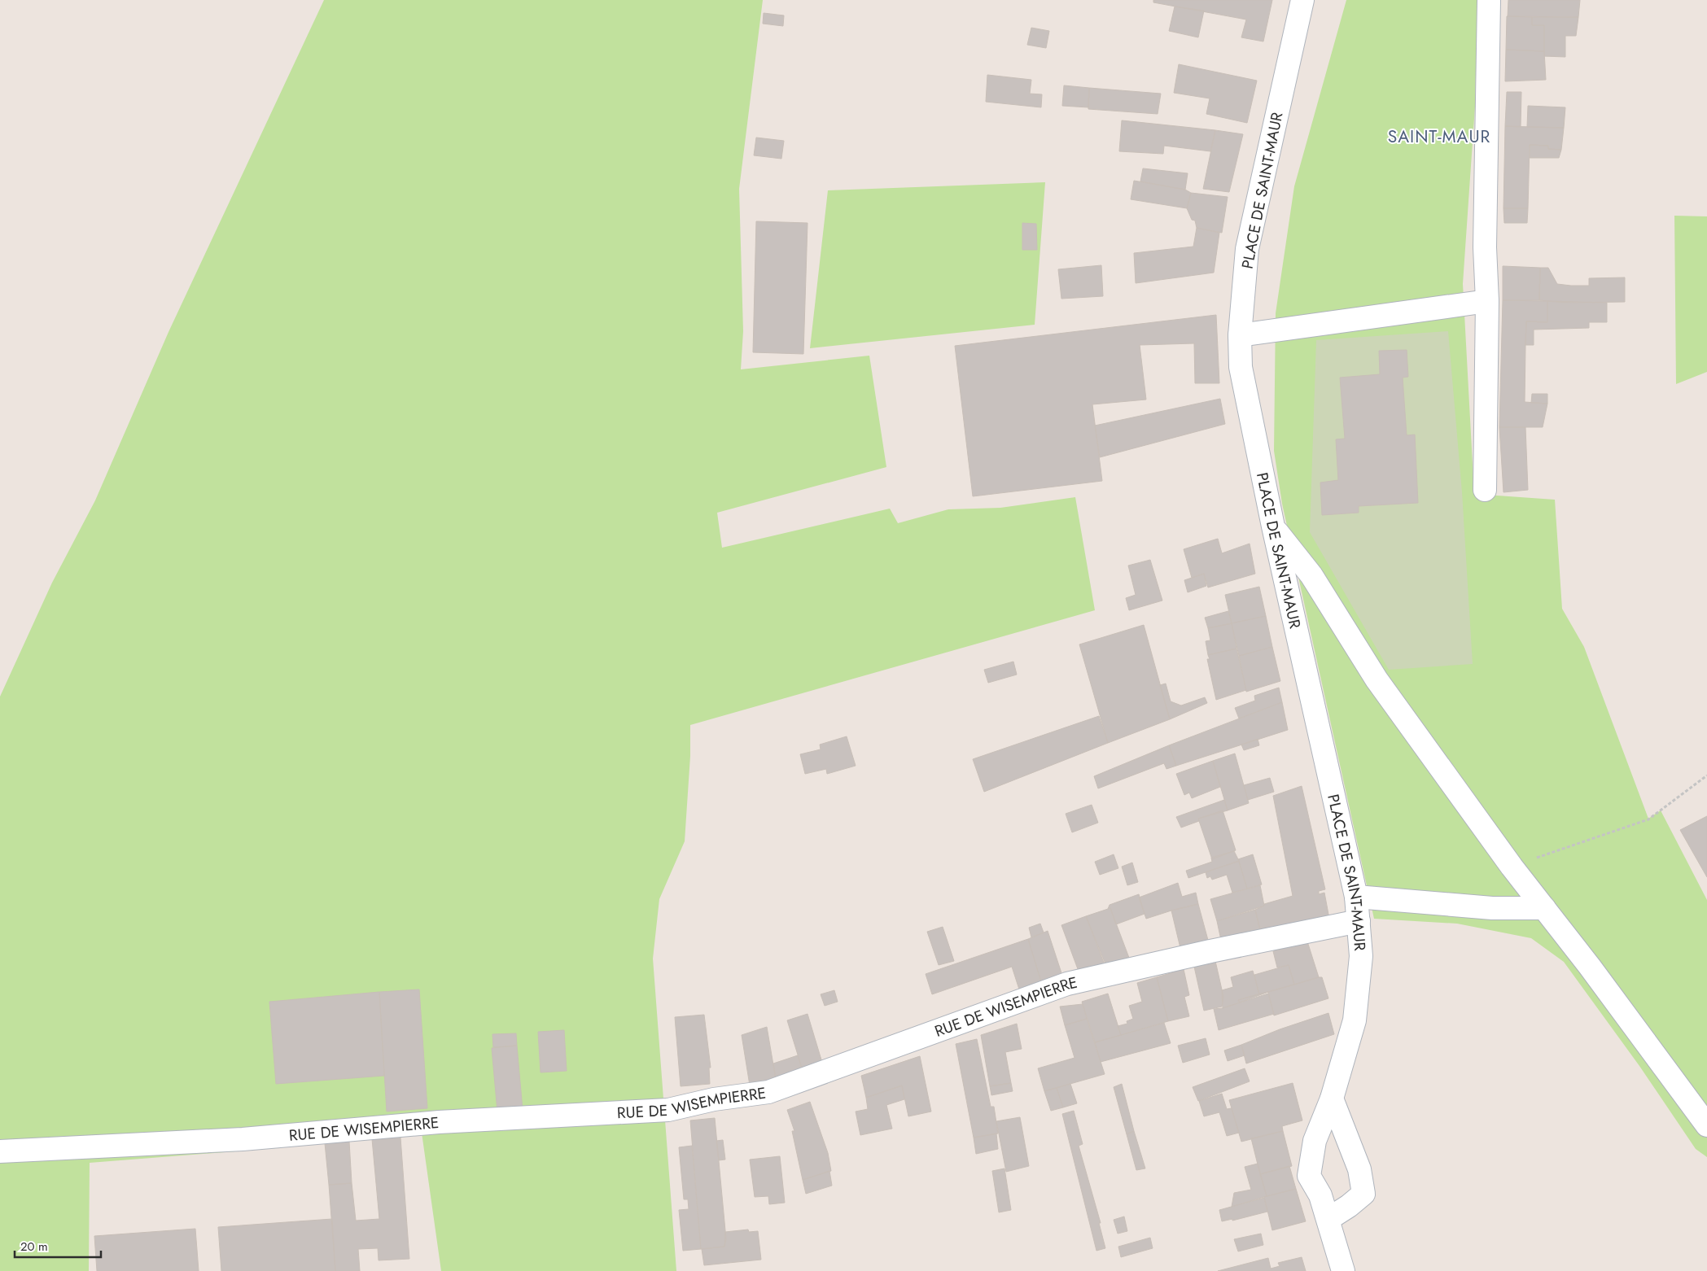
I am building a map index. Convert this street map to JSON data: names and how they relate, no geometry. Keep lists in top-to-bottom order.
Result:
{
  "streets": {
    "street": ["PLACE DE SAINT-MAUR", "RUE DE WISEMPIERRE"]
  },
  "crossings": [
    ["PLACE DE SAINT-MAUR", "RUE DE WISEMPIERRE"]
  ],
  "districts": ["SAINT-MAUR"],
  "scale_bar": "20 m"
}
